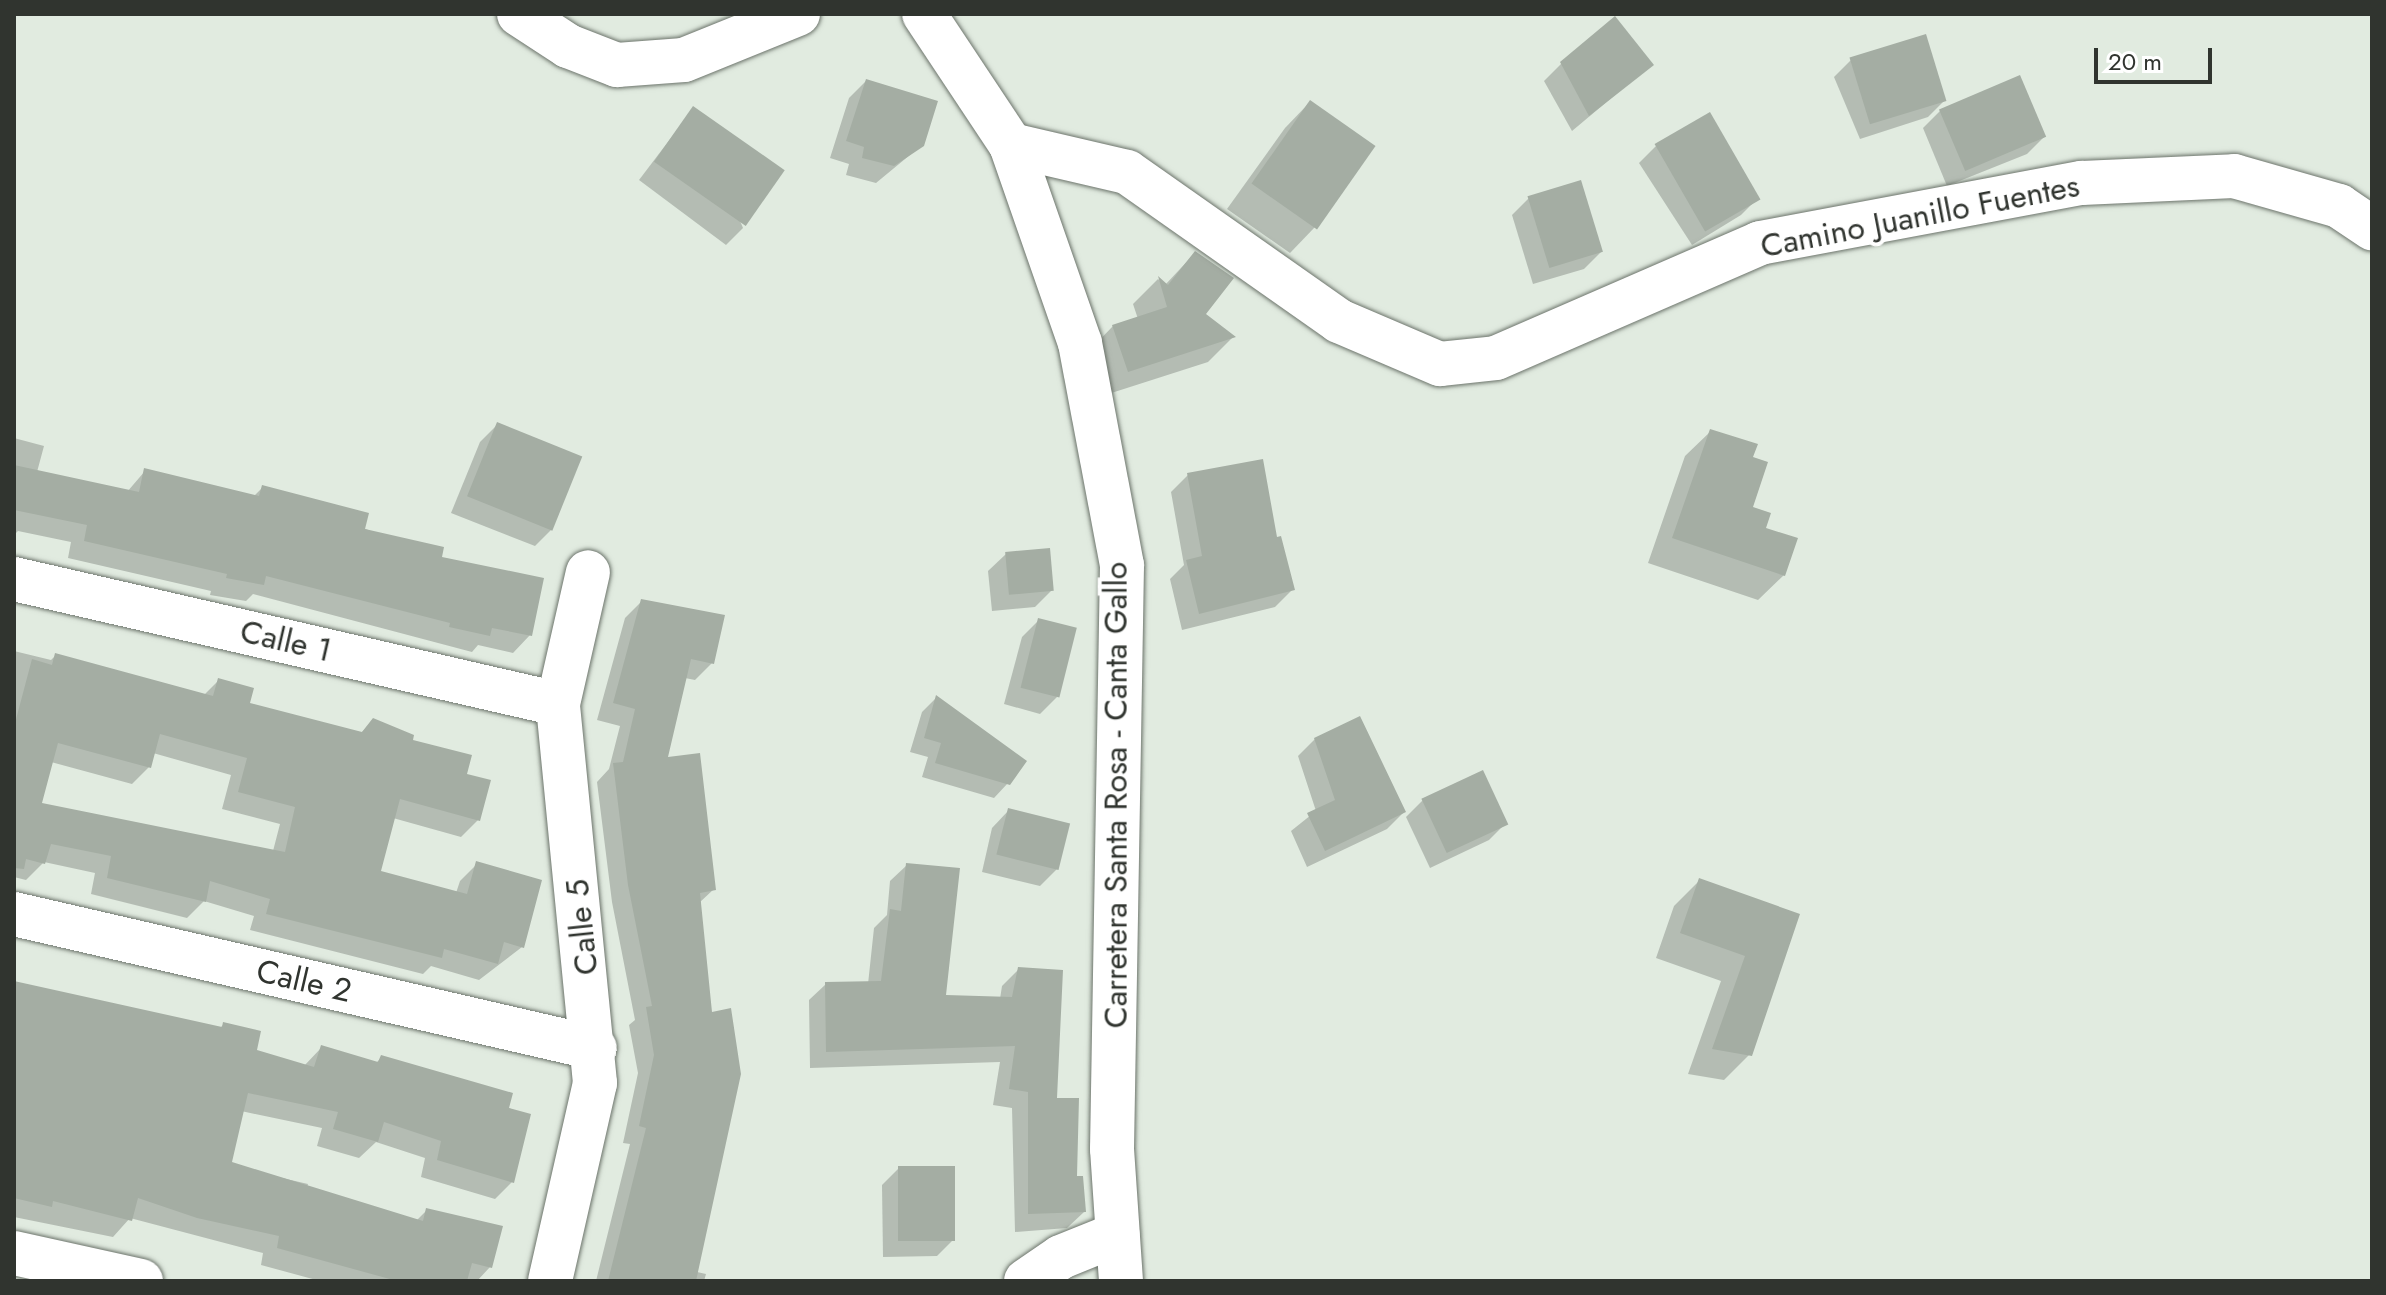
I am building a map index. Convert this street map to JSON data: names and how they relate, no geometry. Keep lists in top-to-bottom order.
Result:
{
  "streets": {
    "street": [
      "Camino Juanillo Fuentes",
      "Calle 1",
      "Carretera Santa Rosa - Canta Gallo",
      "Calle 5",
      "Calle 2"
    ]
  },
  "crossings": [
    ["Camino Juanillo Fuentes", "Carretera Santa Rosa - Canta Gallo"],
    ["Calle 1", "Calle 5"],
    ["Calle 5", "Calle 2"]
  ],
  "scale_bar": "20 m"
}
